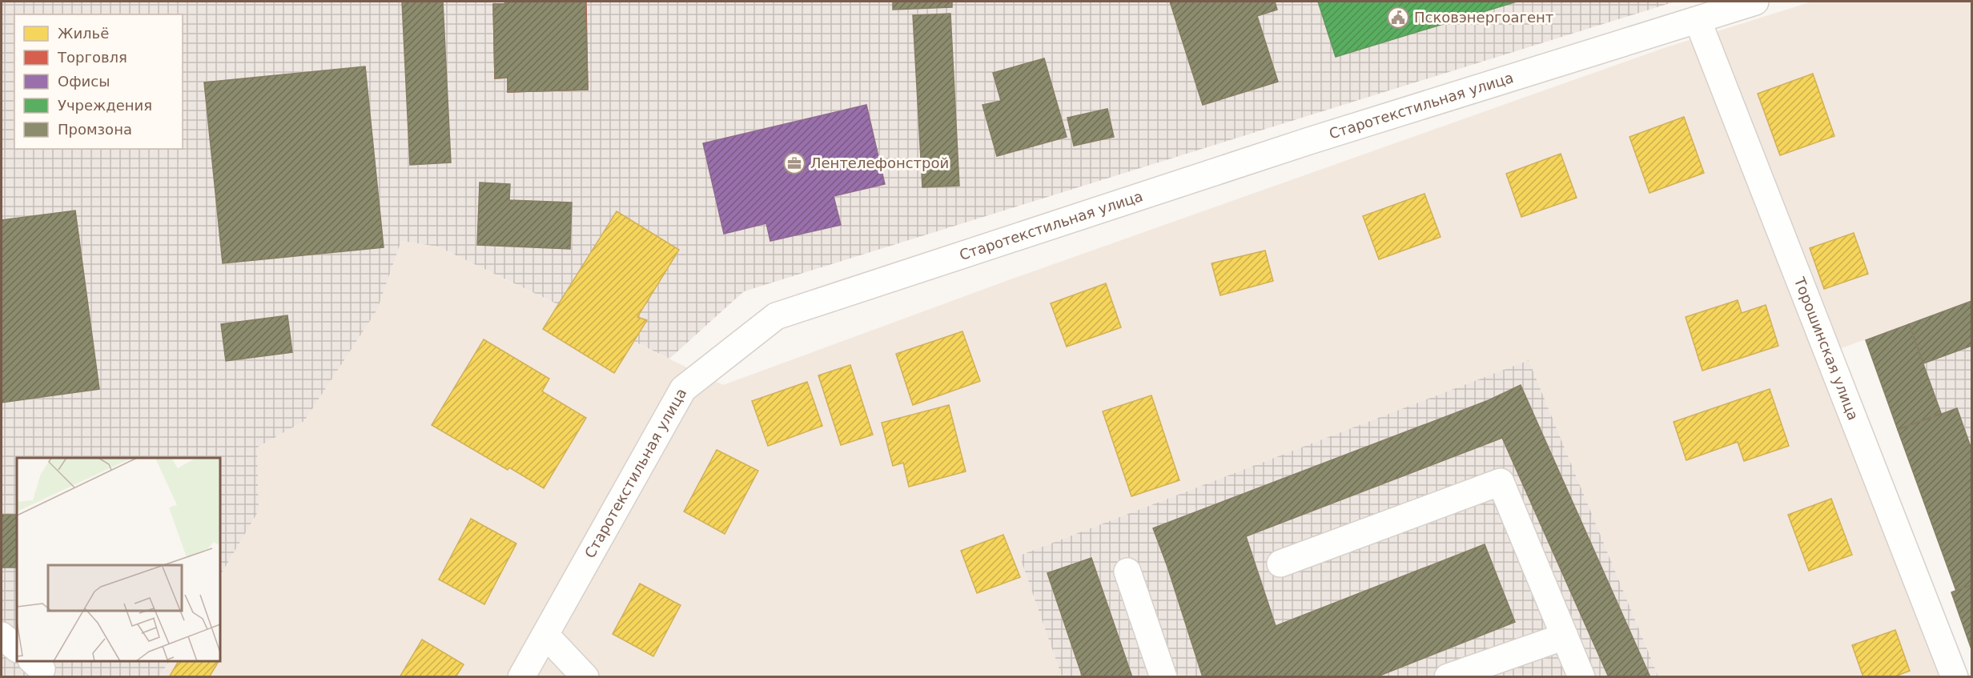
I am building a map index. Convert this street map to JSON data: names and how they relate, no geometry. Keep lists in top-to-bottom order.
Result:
{
  "streets": {
    "street": ["Старотекстильная улица", "Торошинская улица"]
  },
  "crossings": [
    ["Старотекстильная улица", "Торошинская улица"]
  ],
  "places": {
    "public building": ["Псковэнергоагент"],
    "office": ["Лентелефонстрой"]
  },
  "legend": [
    "Жильё",
    "Торговля",
    "Офисы",
    "Учреждения",
    "Промзона"
  ]
}
